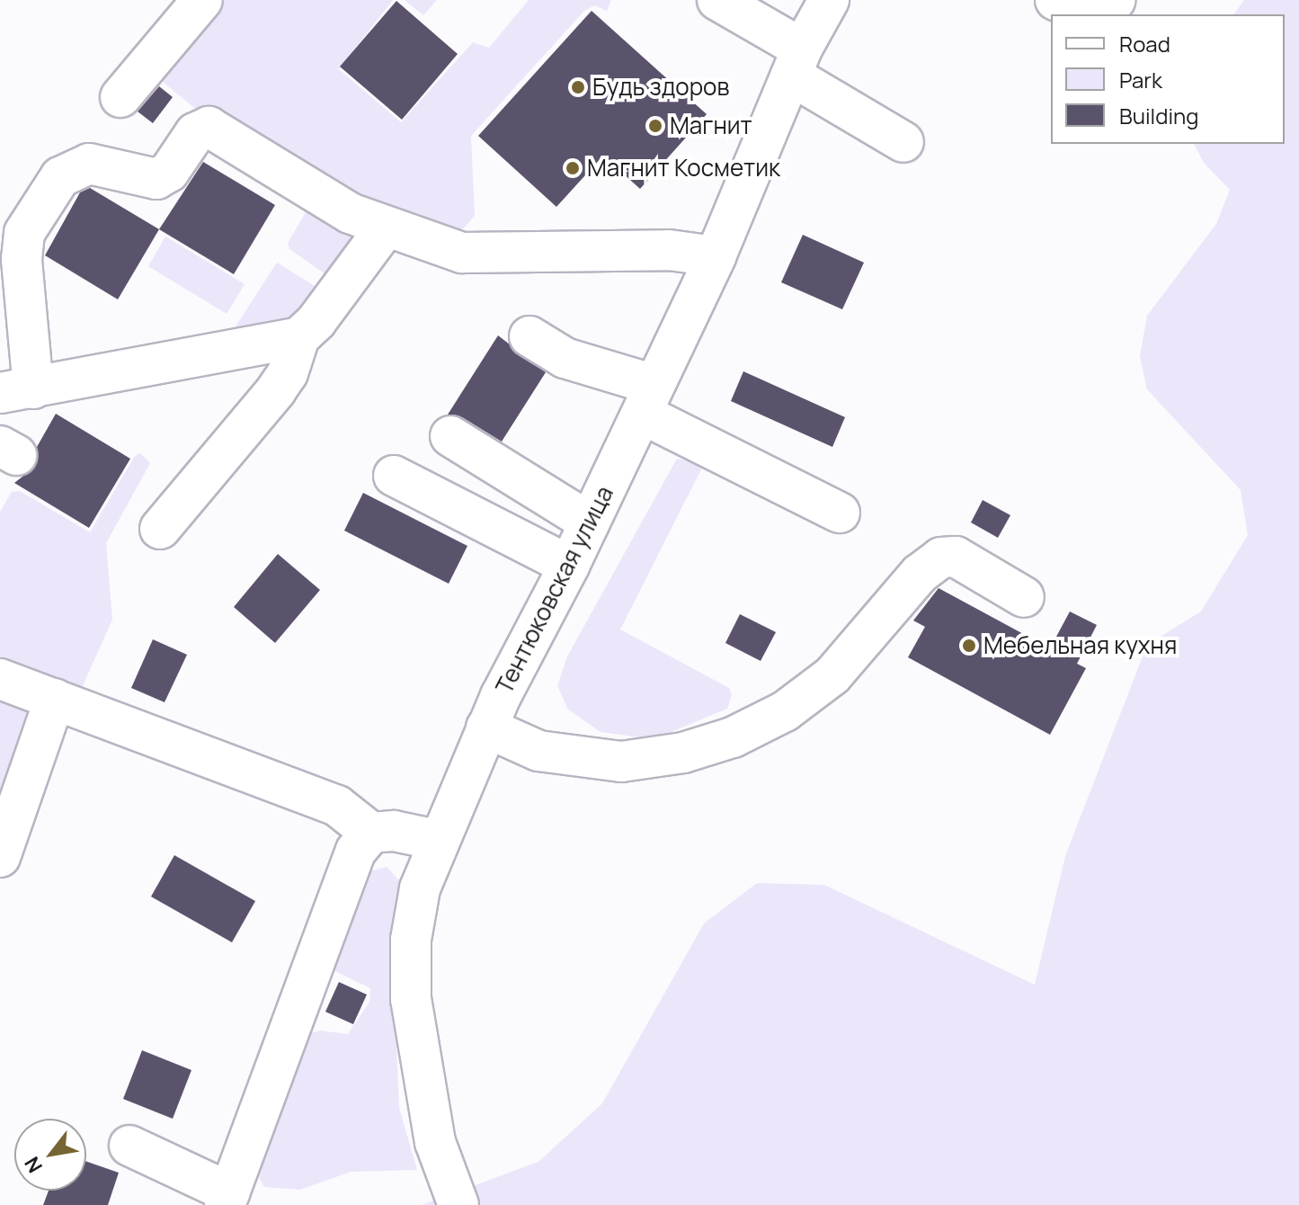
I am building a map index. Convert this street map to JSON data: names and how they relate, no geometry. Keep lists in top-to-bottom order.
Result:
{
  "streets": {
    "street": ["Тентюковская улица"]
  },
  "places": [
    "Будь здоров",
    "Магнит",
    "Магнит Косметик",
    "Мебельная кухня"
  ],
  "legend": ["Road", "Park", "Building"],
  "north": "bottom left"
}
